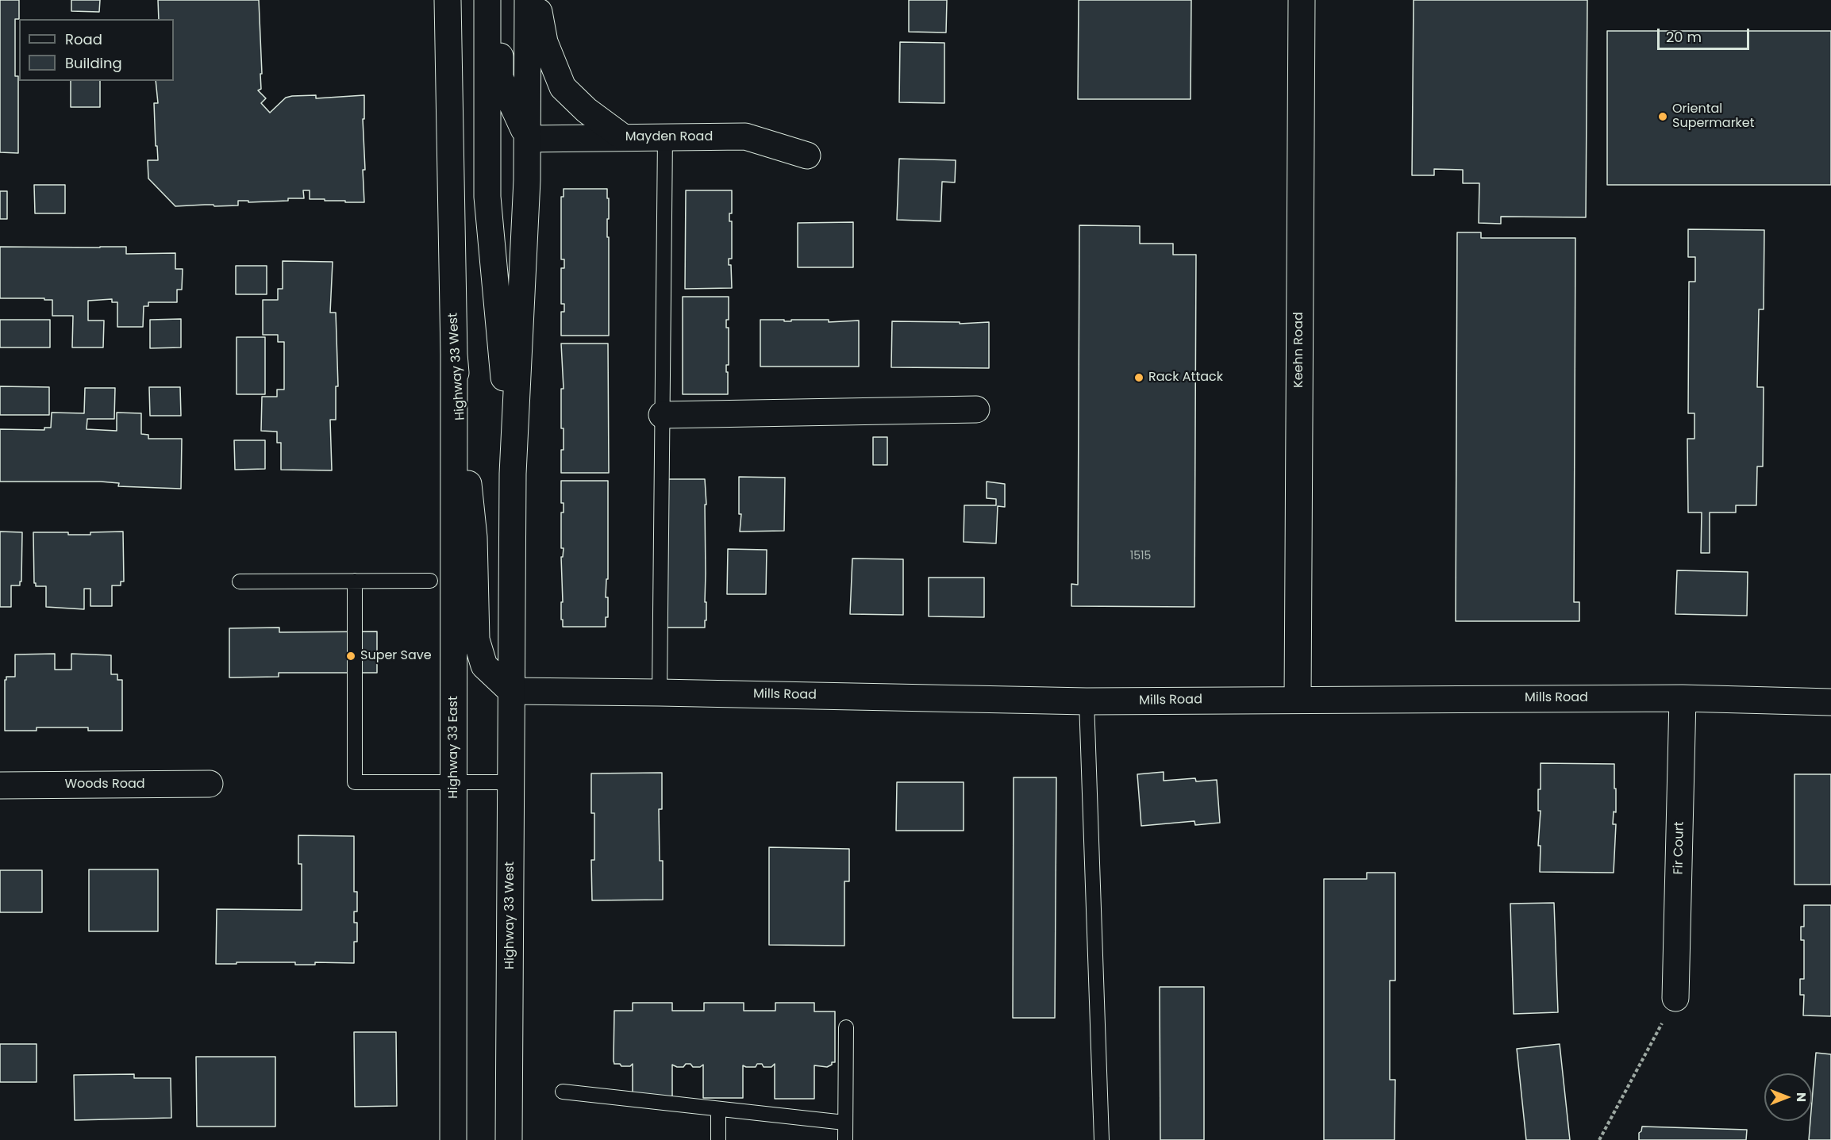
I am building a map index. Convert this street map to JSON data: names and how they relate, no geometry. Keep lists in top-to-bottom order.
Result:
{
  "streets": {
    "main road": [
      "Mayden Road",
      "Keehn Road",
      "Highway 33 West",
      "Mills Road",
      "Highway 33 East",
      "Woods Road",
      "Fir Court"
    ]
  },
  "crossings": [
    ["Mayden Road", "Highway 33 West"],
    ["Keehn Road", "Mills Road"],
    ["Highway 33 West", "Mills Road"],
    ["Highway 33 West", "Highway 33 East"],
    ["Mills Road", "Fir Court"]
  ],
  "places": ["Oriental Supermarket", "Rack Attack", "Super Save"],
  "house_numbers": ["1515"],
  "legend": ["Road", "Building"],
  "scale_bar": "20 m",
  "north": "right"
}
